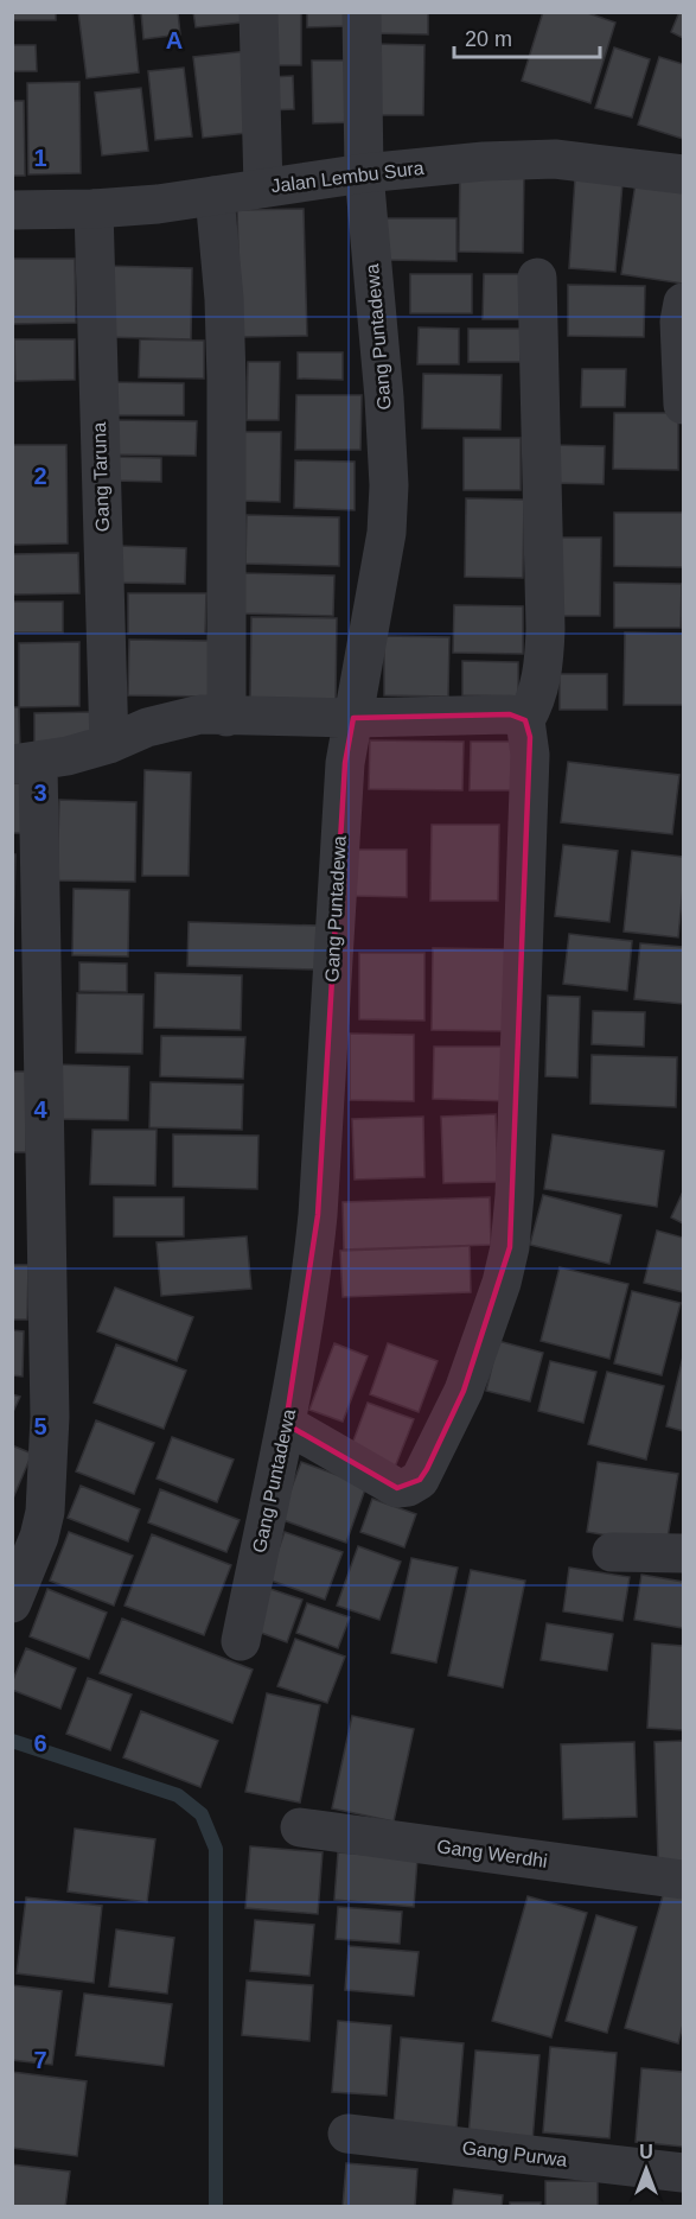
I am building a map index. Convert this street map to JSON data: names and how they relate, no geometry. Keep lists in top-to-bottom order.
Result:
{
  "streets": {
    "street": [
      "Jalan Lembu Sura",
      "Gang Puntadewa",
      "Gang Taruna",
      "Gang Werdhi",
      "Gang Purwa"
    ]
  },
  "crossings": [
    ["Jalan Lembu Sura", "Gang Puntadewa"],
    ["Jalan Lembu Sura", "Gang Taruna"]
  ],
  "scale_bar": "20 m",
  "north": "top",
  "grid": {
    "columns": ["A"],
    "rows": [
      "1",
      "2",
      "3",
      "4",
      "5",
      "6",
      "7"
    ]
  }
}
